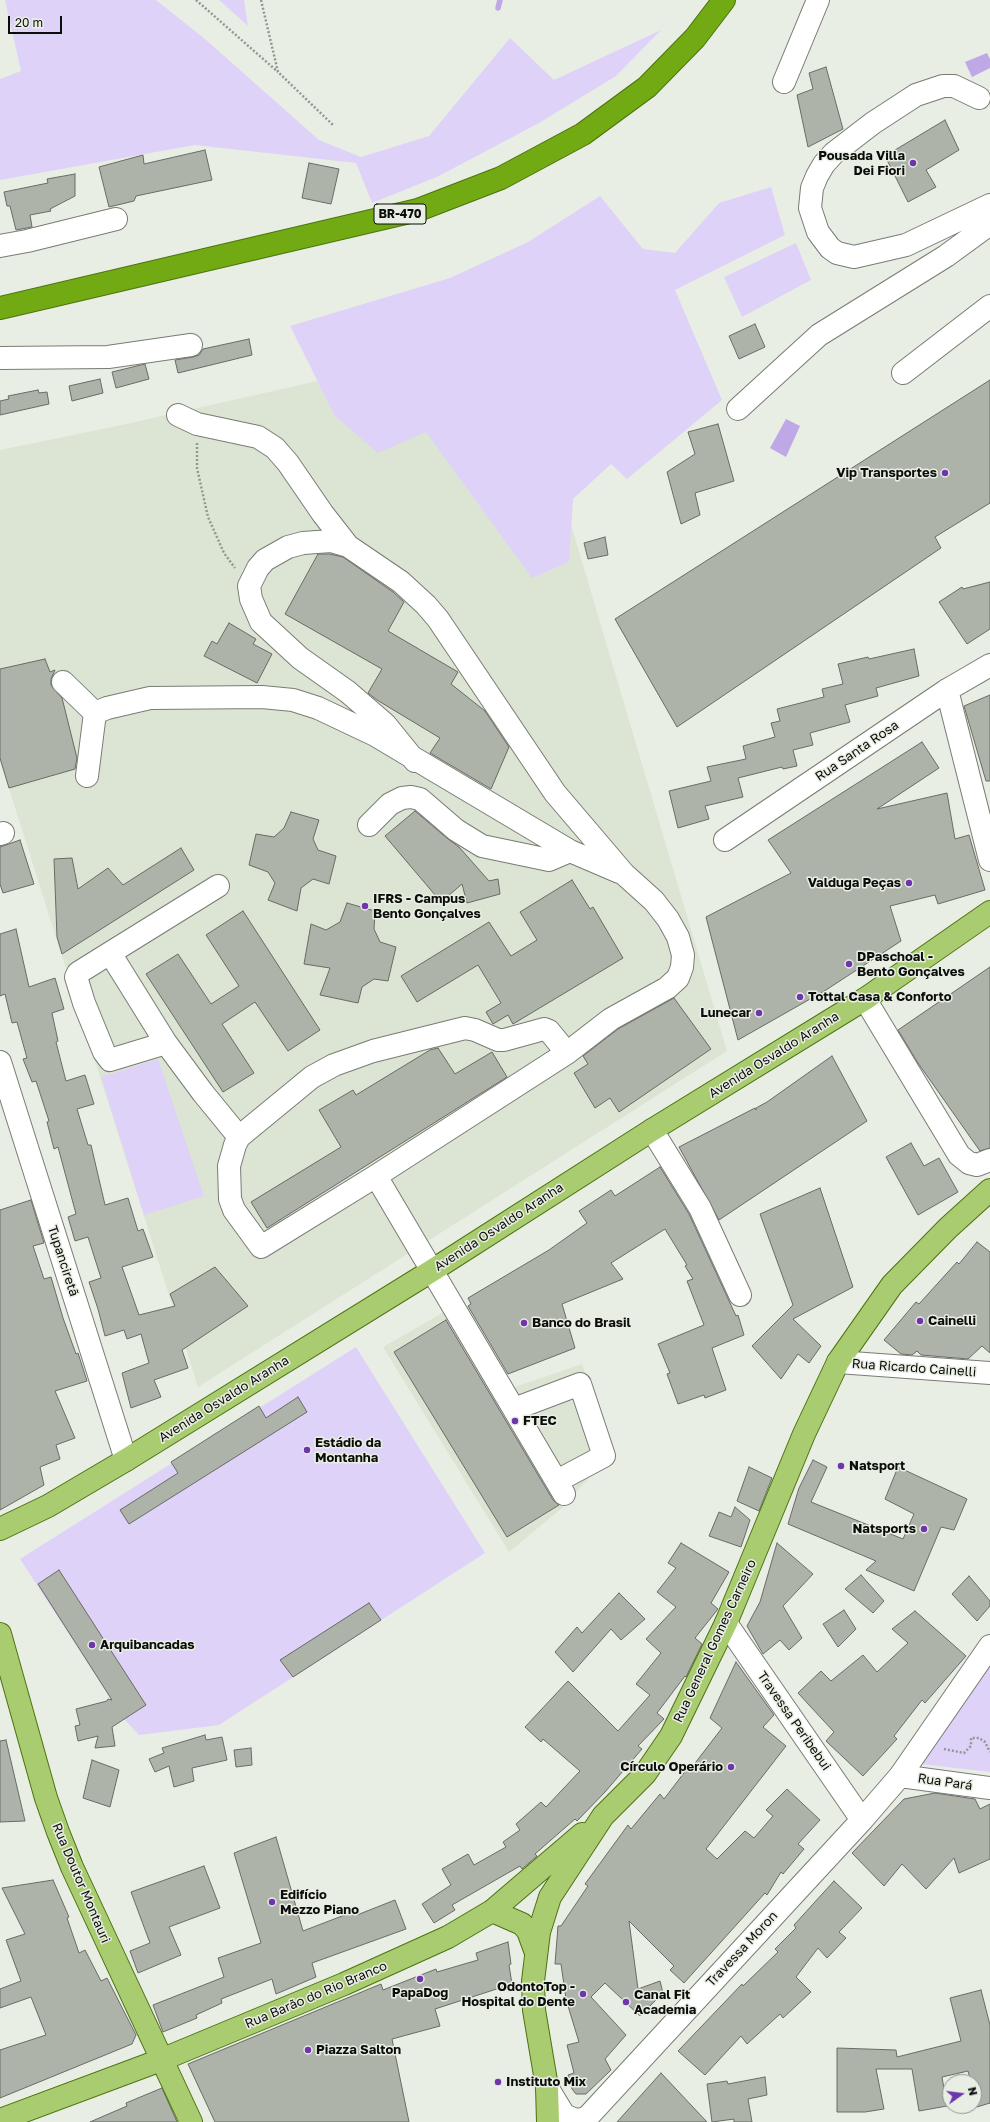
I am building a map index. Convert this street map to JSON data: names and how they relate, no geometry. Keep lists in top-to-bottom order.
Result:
{
  "streets": {
    "highway": ["BR-470"],
    "main road": [
      "Avenida Osvaldo Aranha",
      "Rua General Gomes Carneiro",
      "Rua Doutor Montauri",
      "Rua Barão do Rio Branco"
    ],
    "street": [
      "Rua Santa Rosa",
      "Tupanciretã",
      "Rua Ricardo Cainelli",
      "Travessa Peribebui",
      "Rua Pará",
      "Travessa Moron"
    ]
  },
  "crossings": [
    ["Avenida Osvaldo Aranha", "Tupanciretã"],
    ["Rua Ricardo Cainelli", "Rua General Gomes Carneiro"],
    ["Rua General Gomes Carneiro", "Travessa Peribebui"],
    ["Rua General Gomes Carneiro", "Rua Barão do Rio Branco"],
    ["Travessa Peribebui", "Travessa Moron"],
    ["Rua Pará", "Travessa Moron"],
    ["Rua Doutor Montauri", "Rua Barão do Rio Branco"]
  ],
  "places": [
    "Pousada Villa Dei Fiori",
    "Vip Transportes",
    "Valduga Peças",
    "IFRS - Campus Bento Gonçalves",
    "DPaschoal - Bento Gonçalves",
    "Tottal Casa & Conforto",
    "Lunecar",
    "Cainelli",
    "Banco do Brasil",
    "FTEC",
    "Estádio da Montanha",
    "Natsport",
    "Natsports",
    "Arquibancadas",
    "Círculo Operário",
    "Edifício Mezzo Piano",
    "PapaDog",
    "OdontoTop - Hospital do Dente",
    "Canal Fit Academia",
    "Piazza Salton",
    "Instituto Mix"
  ],
  "scale_bar": "20 m",
  "north": "right"
}
